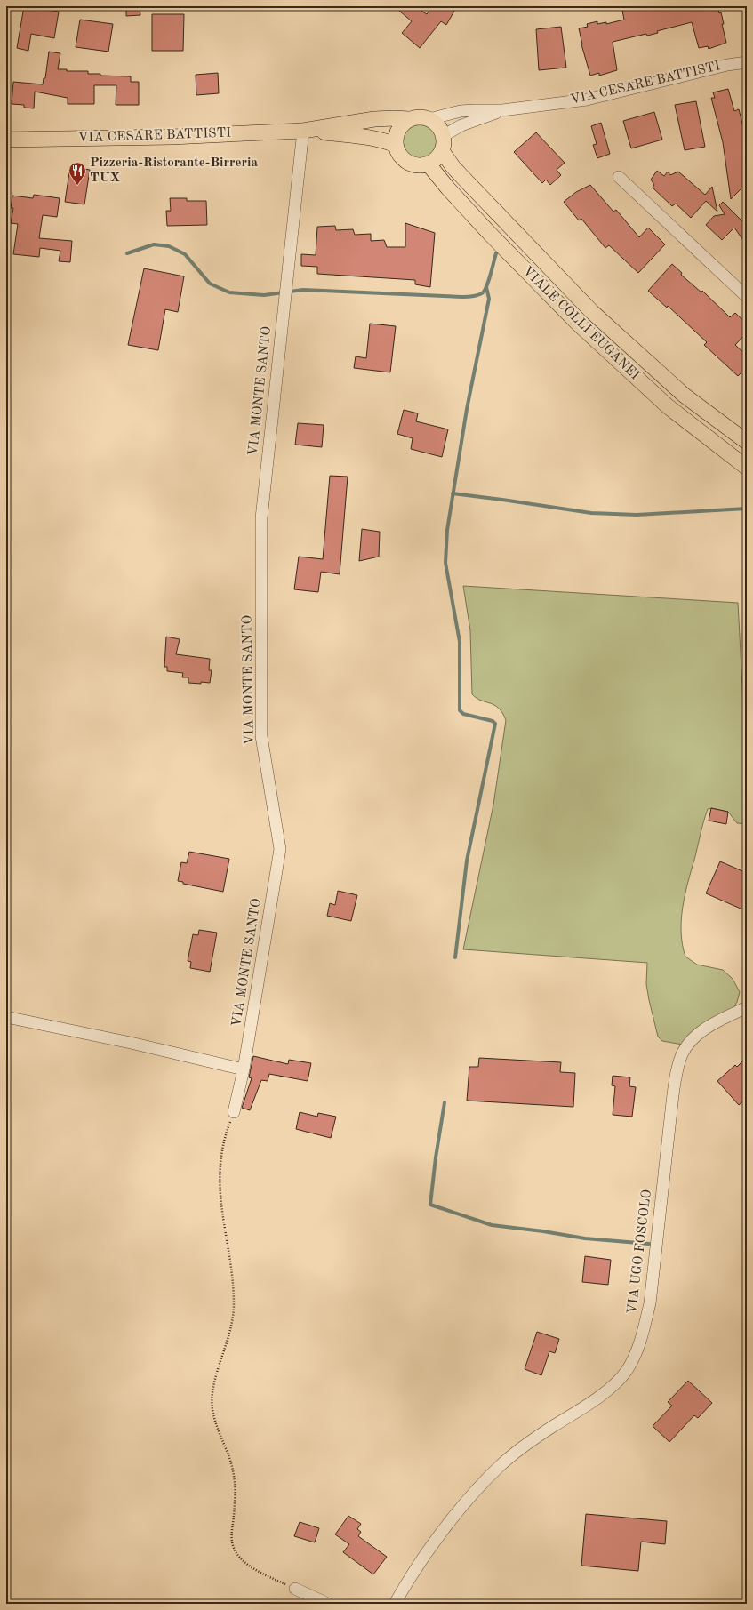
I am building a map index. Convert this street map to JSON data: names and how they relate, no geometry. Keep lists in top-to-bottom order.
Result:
{
  "streets": {
    "main road": ["VIA CESARE BATTISTI", "VIALE COLLI EUGANEI"],
    "street": ["VIA MONTE SANTO", "VIA UGO FOSCOLO"]
  },
  "crossings": [
    ["VIA CESARE BATTISTI", "VIALE COLLI EUGANEI"],
    ["VIA CESARE BATTISTI", "VIA MONTE SANTO"]
  ],
  "places": {
    "restaurant": ["Pizzeria-Ristorante-Birreria TUX"]
  }
}
